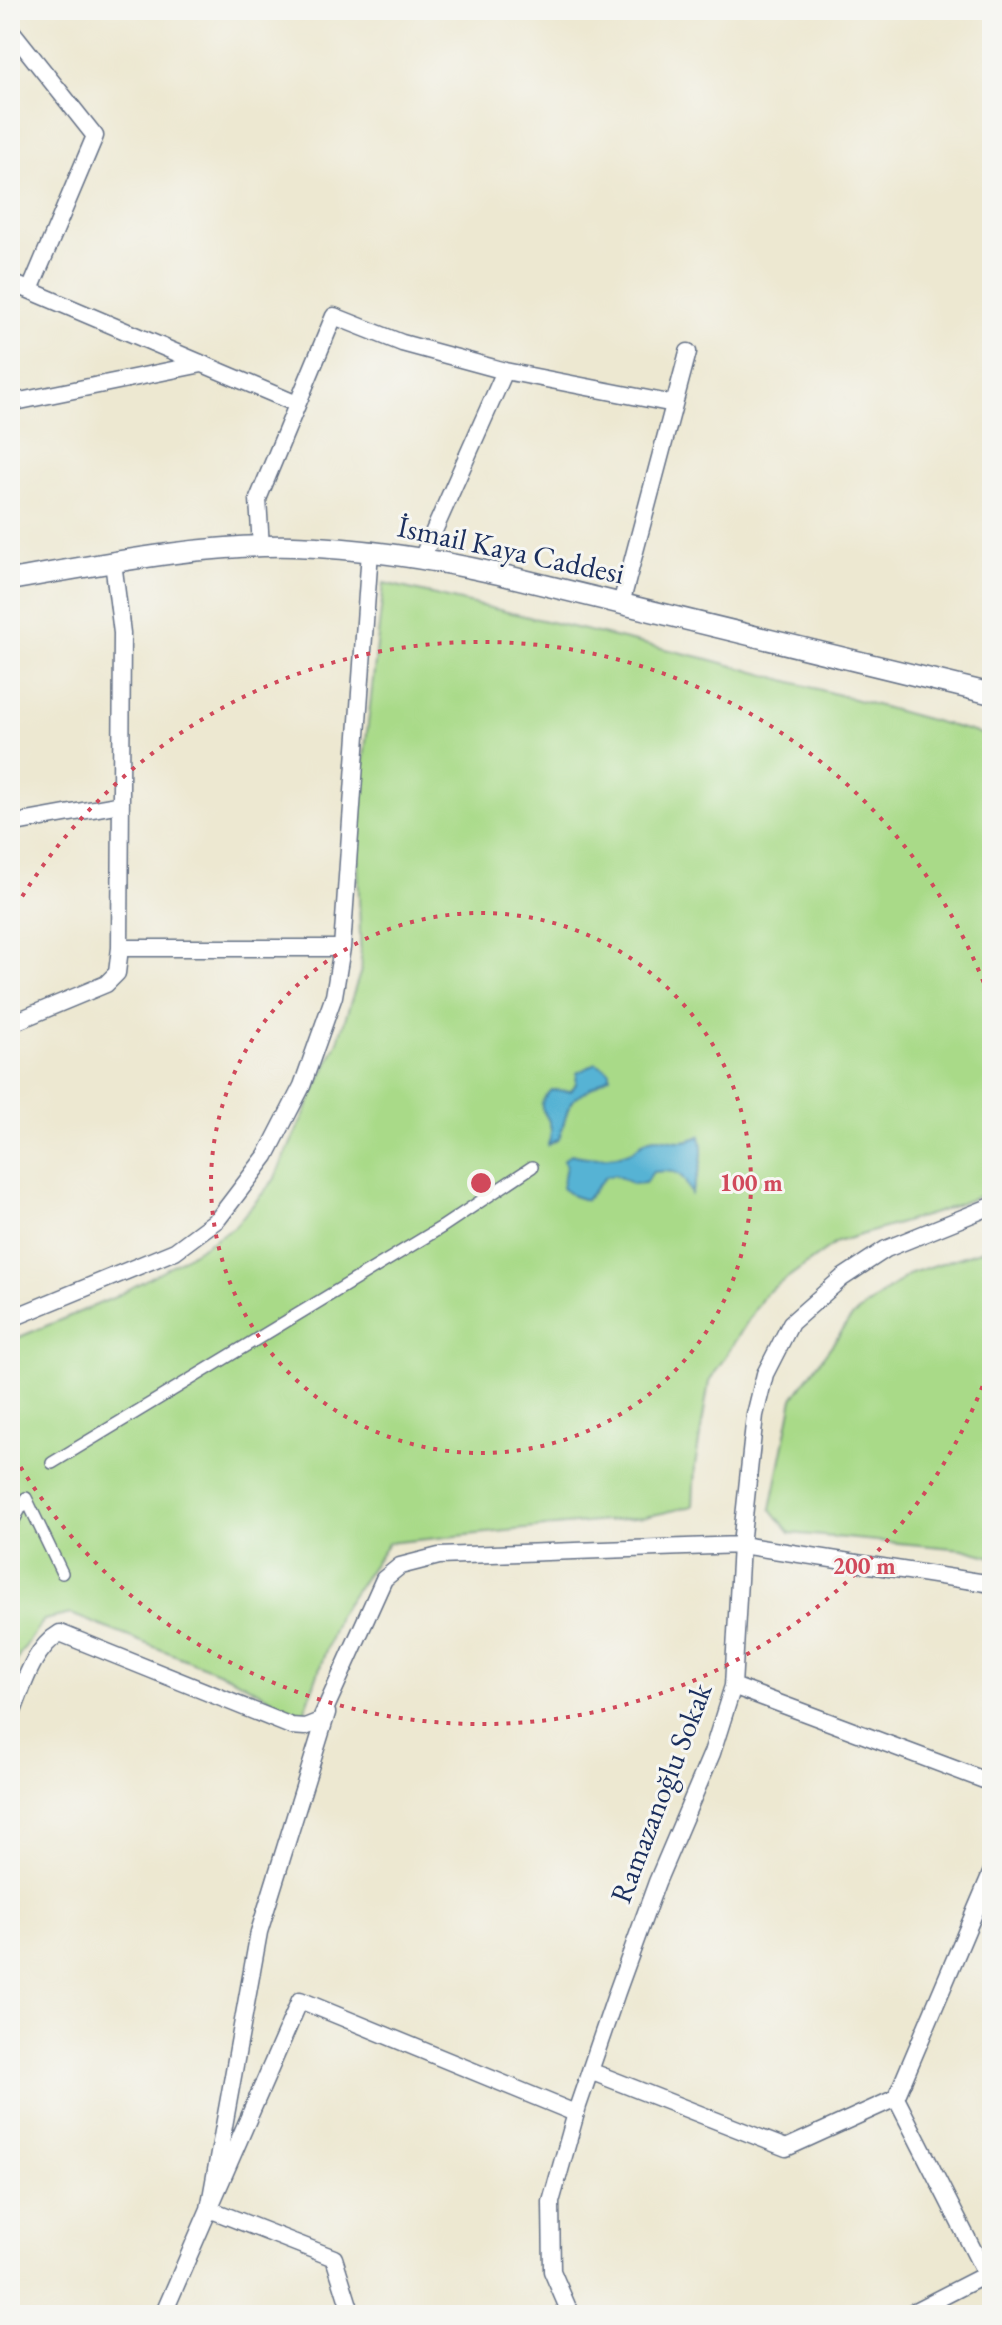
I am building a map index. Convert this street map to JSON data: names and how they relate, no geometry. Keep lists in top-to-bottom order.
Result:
{
  "streets": {
    "street": ["İsmail Kaya Caddesi", "Ramazanoğlu Sokak"]
  },
  "rings": ["100 m", "200 m"]
}
